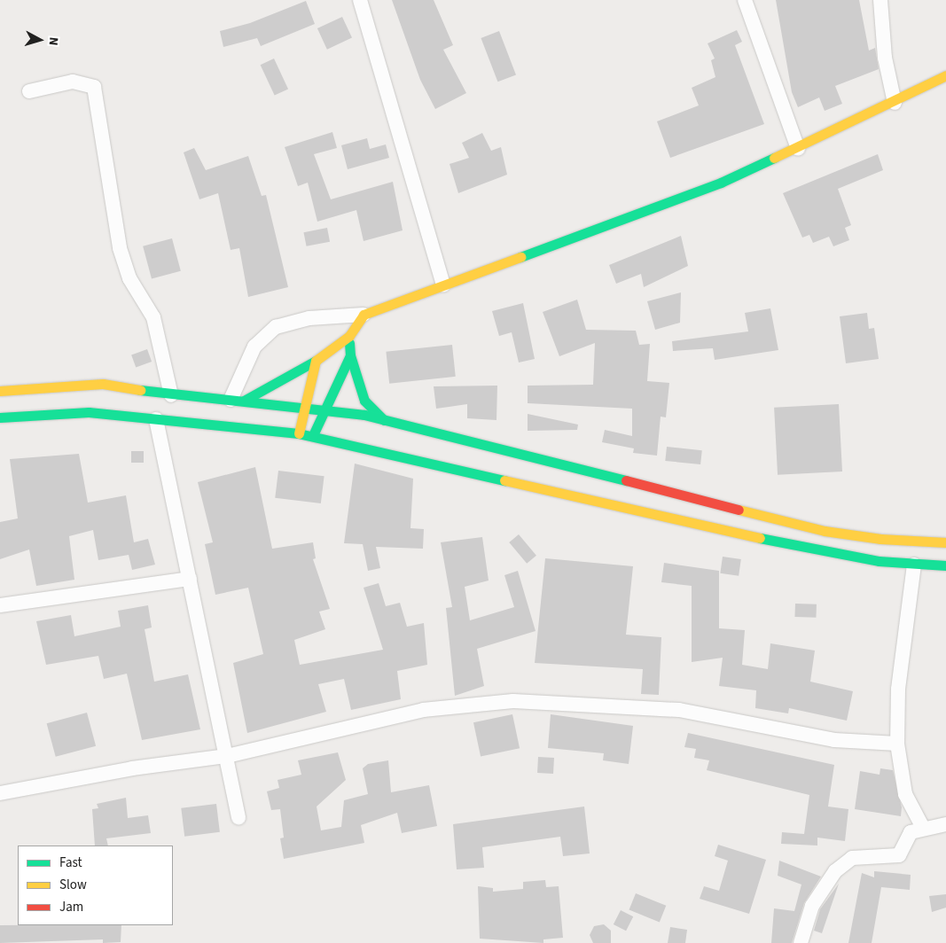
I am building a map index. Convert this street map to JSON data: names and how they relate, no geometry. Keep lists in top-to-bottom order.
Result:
{
  "legend": ["Fast", "Slow", "Jam"],
  "north": "right"
}
